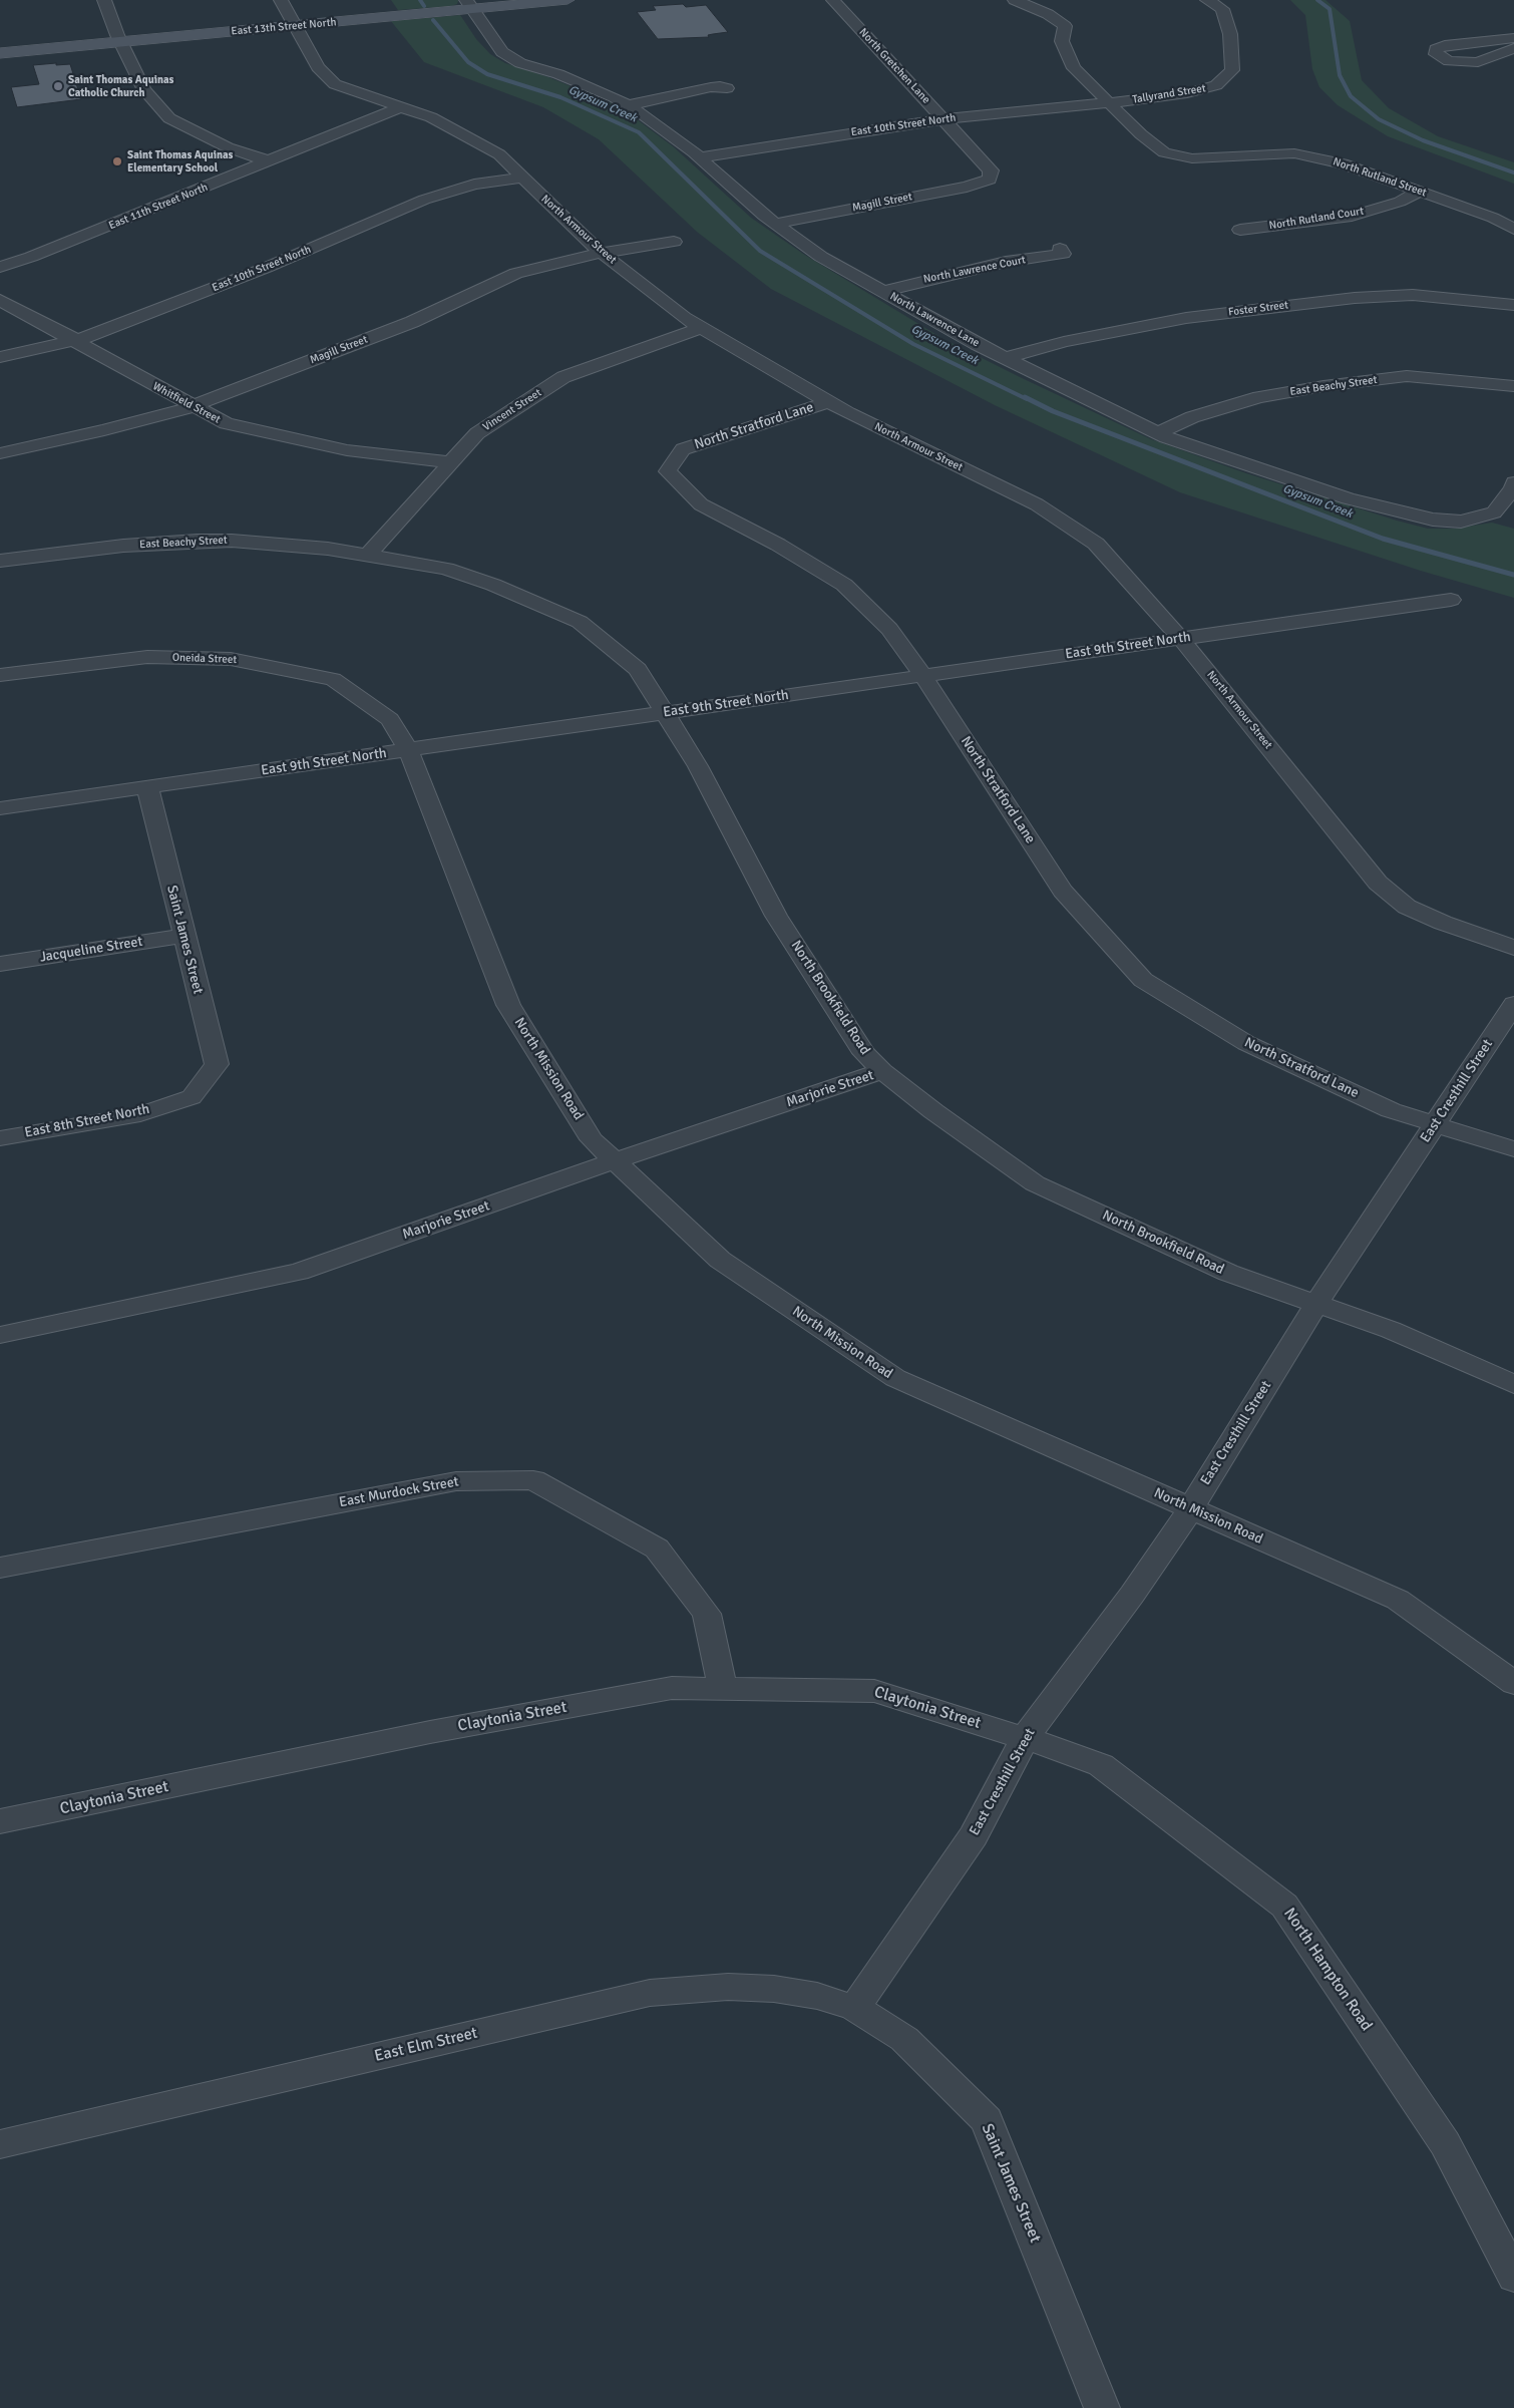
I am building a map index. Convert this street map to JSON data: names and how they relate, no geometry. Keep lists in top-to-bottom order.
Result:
{
  "streets": {
    "main road": ["East 13th Street North"],
    "street": [
      "North Gretchen Lane",
      "Tallyrand Street",
      "East 10th Street North",
      "North Rutland Street",
      "Magill Street",
      "East 11th Street North",
      "North Rutland Court",
      "North Armour Street",
      "North Lawrence Court",
      "Foster Street",
      "North Lawrence Lane",
      "East Beachy Street",
      "Whitfield Street",
      "Vincent Street",
      "North Stratford Lane",
      "East 9th Street North",
      "Oneida Street",
      "Saint James Street",
      "Jacqueline Street",
      "North Brookfield Road",
      "North Mission Road",
      "Marjorie Street",
      "East Cresthill Street",
      "East 8th Street North",
      "East Murdock Street",
      "Claytonia Street",
      "North Hampton Road",
      "East Elm Street"
    ]
  },
  "crossings": [
    ["East 13th Street North", "North Armour Street"],
    ["East 13th Street North", "North Lawrence Lane"],
    ["North Gretchen Lane", "East 10th Street North"],
    ["North Gretchen Lane", "Magill Street"],
    ["Tallyrand Street", "East 10th Street North"],
    ["Tallyrand Street", "North Rutland Street"],
    ["East 10th Street North", "North Rutland Street"],
    ["East 10th Street North", "North Armour Street"],
    ["East 10th Street North", "North Lawrence Lane"],
    ["East 10th Street North", "Whitfield Street"],
    ["North Rutland Street", "North Rutland Court"],
    ["Magill Street", "North Armour Street"],
    ["Magill Street", "North Lawrence Lane"],
    ["Magill Street", "Whitfield Street"],
    ["East 11th Street North", "North Armour Street"],
    ["North Armour Street", "Vincent Street"],
    ["North Armour Street", "North Stratford Lane"],
    ["North Armour Street", "East 9th Street North"],
    ["North Lawrence Court", "North Lawrence Lane"],
    ["Foster Street", "North Lawrence Lane"],
    ["North Lawrence Lane", "East Beachy Street"],
    ["East Beachy Street", "Vincent Street"],
    ["East Beachy Street", "North Brookfield Road"],
    ["Whitfield Street", "Vincent Street"],
    ["Vincent Street", "North Brookfield Road"],
    ["North Stratford Lane", "East 9th Street North"],
    ["North Stratford Lane", "East Cresthill Street"],
    ["East 9th Street North", "Oneida Street"],
    ["East 9th Street North", "Saint James Street"],
    ["East 9th Street North", "North Brookfield Road"],
    ["East 9th Street North", "North Mission Road"],
    ["Oneida Street", "North Mission Road"],
    ["Saint James Street", "Jacqueline Street"],
    ["Saint James Street", "East Cresthill Street"],
    ["Saint James Street", "East 8th Street North"],
    ["Saint James Street", "East Elm Street"],
    ["North Brookfield Road", "Marjorie Street"],
    ["North Brookfield Road", "East Cresthill Street"],
    ["North Mission Road", "Marjorie Street"],
    ["North Mission Road", "East Cresthill Street"],
    ["East Cresthill Street", "Claytonia Street"],
    ["East Cresthill Street", "North Hampton Road"],
    ["East Cresthill Street", "East Elm Street"],
    ["East Murdock Street", "Claytonia Street"],
    ["Claytonia Street", "North Hampton Road"]
  ],
  "water": ["Gypsum Creek"],
  "places": ["Saint Thomas Aquinas Catholic Church", "Saint Thomas Aquinas Elementary School"]
}
